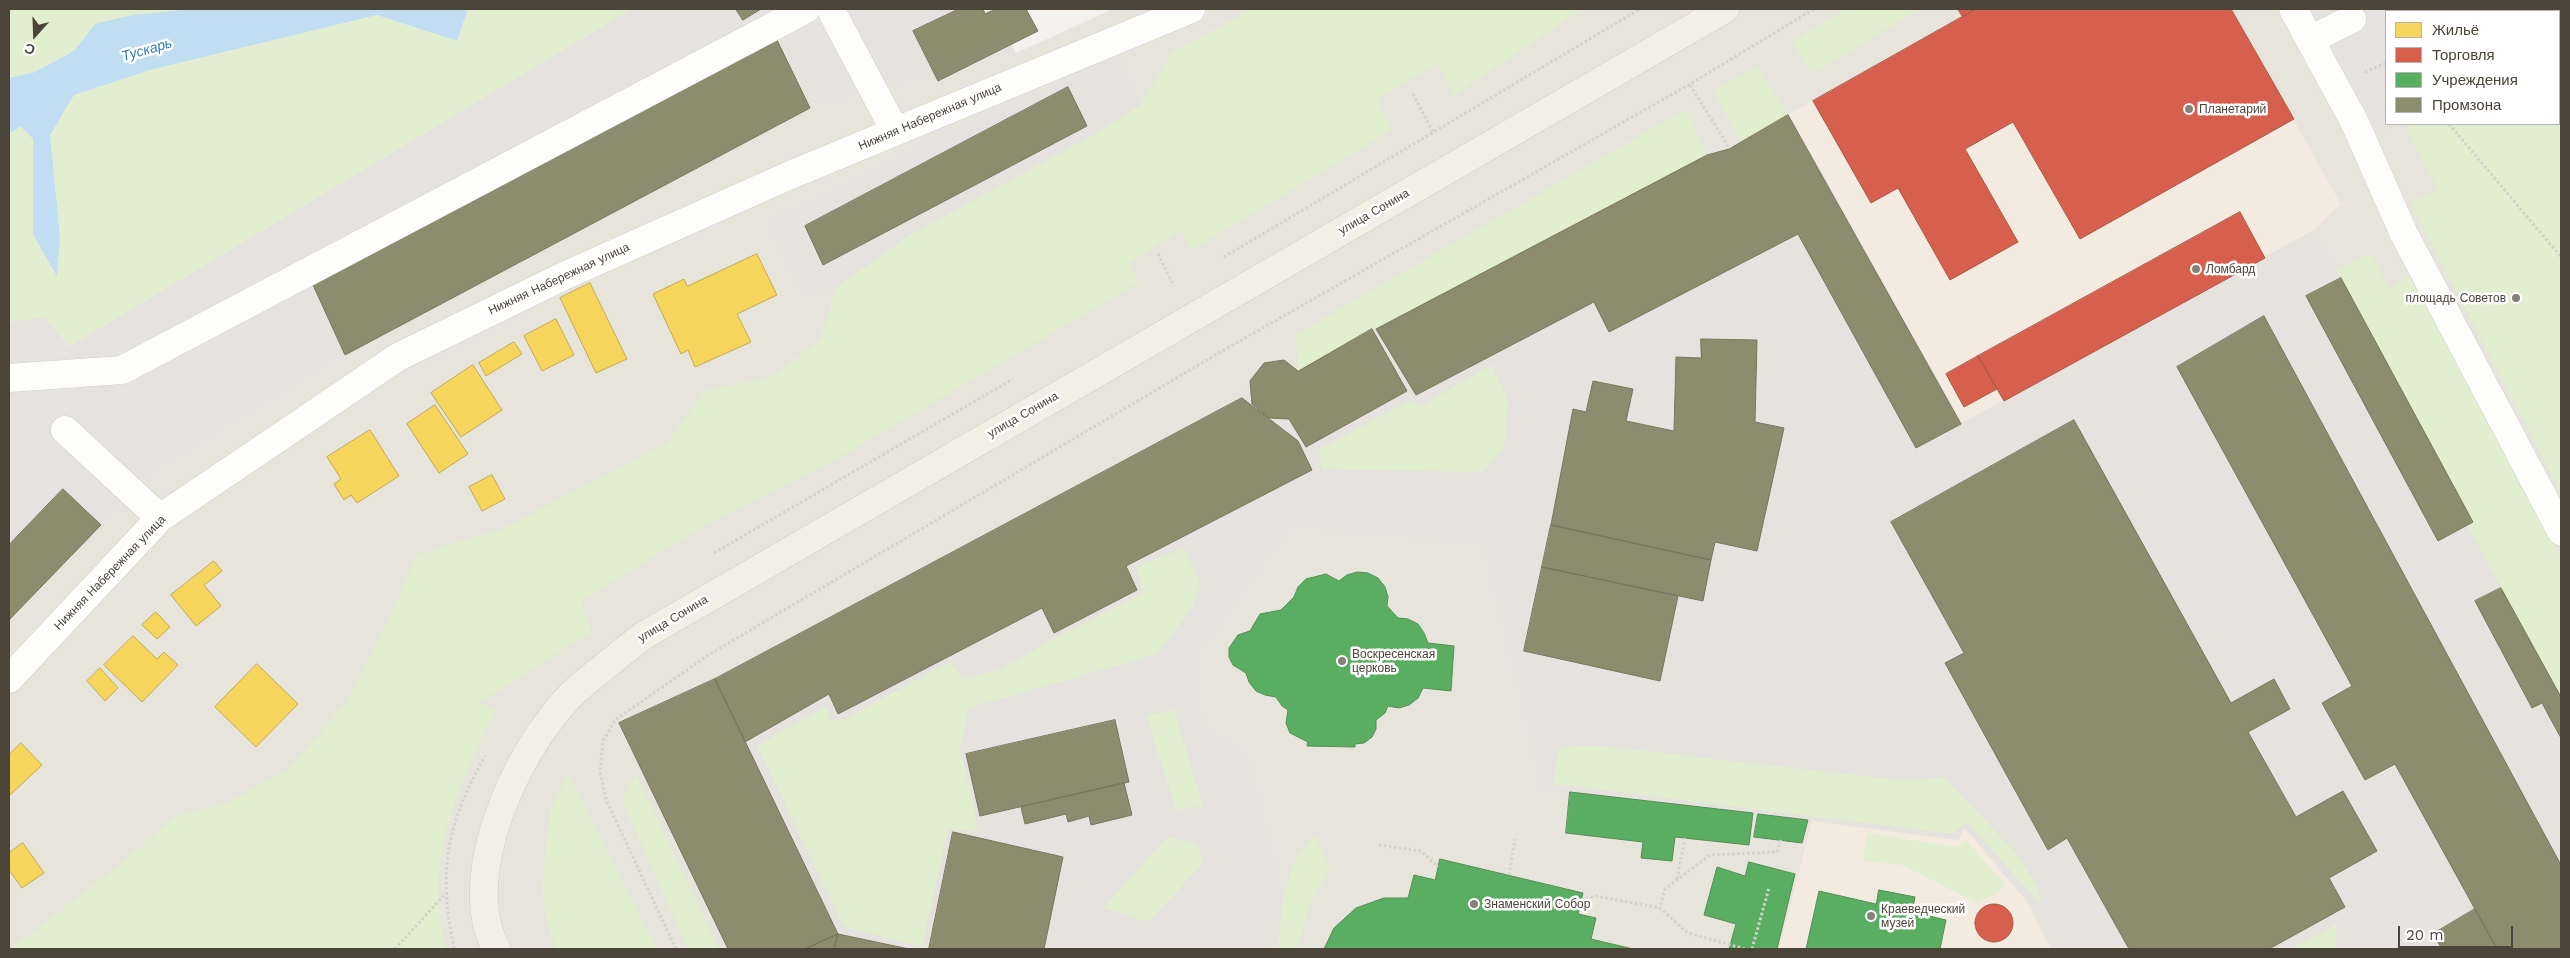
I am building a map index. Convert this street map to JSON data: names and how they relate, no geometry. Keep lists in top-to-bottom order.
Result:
{
  "streets": {
    "main road": ["улица Сонина"],
    "street": ["Нижняя Набережная улица"]
  },
  "water": ["Тускарь"],
  "places": [
    "Планетарий",
    "Ломбард",
    "площадь Советов",
    "Воскресенская церковь",
    "Знаменский Собор",
    "Краеведческий музей"
  ],
  "legend": [
    "Жильё",
    "Торговля",
    "Учреждения",
    "Промзона"
  ],
  "scale_bar": "20 m",
  "north": "bottom"
}
